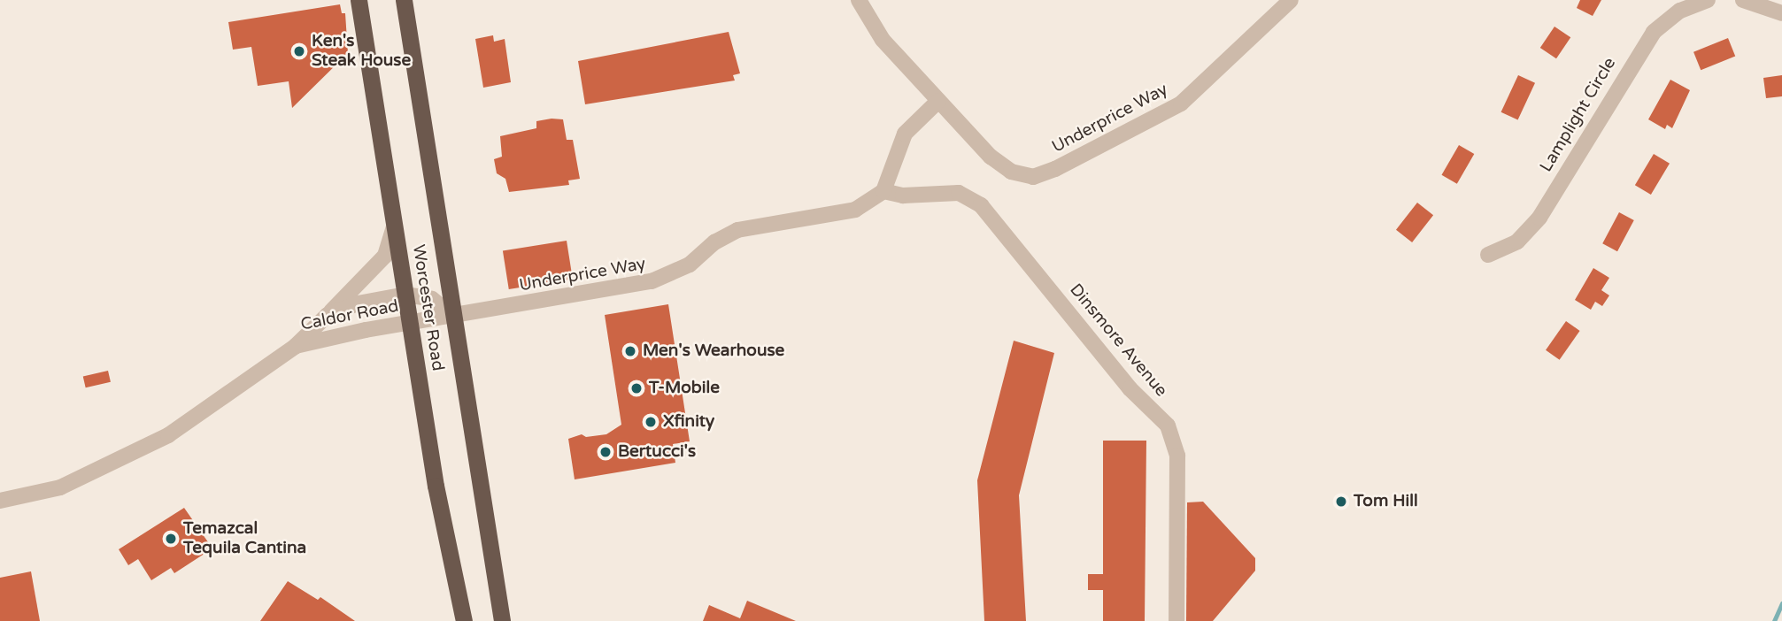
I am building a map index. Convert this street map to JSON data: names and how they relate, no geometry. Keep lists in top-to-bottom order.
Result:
{
  "streets": {
    "highway": ["Worcester Road"],
    "street": [
      "Lamplight Circle",
      "Underprice Way",
      "Caldor Road",
      "Dinsmore Avenue"
    ]
  },
  "crossings": [
    ["Underprice Way", "Worcester Road"],
    ["Underprice Way", "Caldor Road"],
    ["Underprice Way", "Dinsmore Avenue"],
    ["Worcester Road", "Caldor Road"]
  ],
  "places": [
    "Ken's Steak House",
    "Men's Wearhouse",
    "T-Mobile",
    "Xfinity",
    "Bertucci's",
    "Tom Hill",
    "Temazcal Tequila Cantina"
  ]
}
